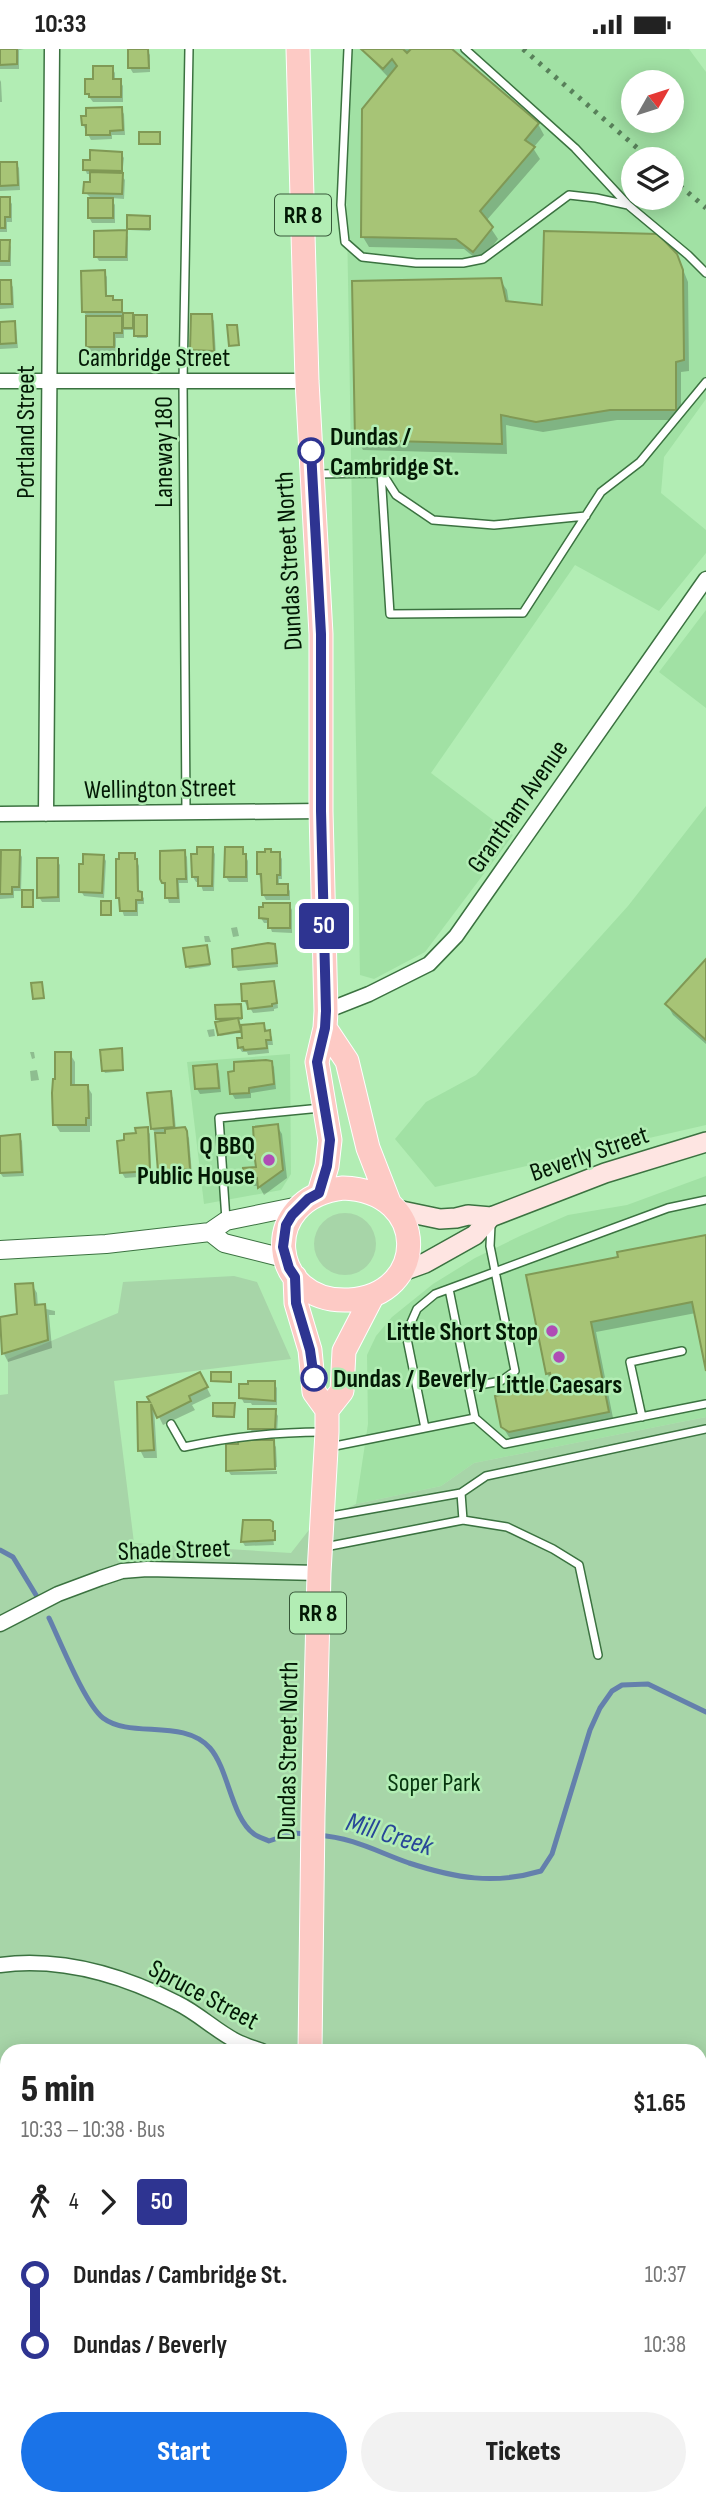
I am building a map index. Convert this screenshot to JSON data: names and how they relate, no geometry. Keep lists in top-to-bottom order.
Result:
{
  "streets": {
    "main road": ["RR 8", "Dundas Street North", "Beverly Street"],
    "street": [
      "Cambridge Street",
      "Portland Street",
      "Wellington Street",
      "Grantham Avenue",
      "Shade Street",
      "Spruce Street"
    ],
    "lane": ["Laneway 180"]
  },
  "crossings": [
    ["Cambridge Street", "Portland Street"],
    ["Cambridge Street", "Laneway 180"],
    ["Cambridge Street", "Dundas Street North"],
    ["Portland Street", "Wellington Street"],
    ["Laneway 180", "Wellington Street"],
    ["Dundas Street North", "Wellington Street"],
    ["Dundas Street North", "Grantham Avenue"],
    ["Dundas Street North", "Beverly Street"],
    ["Dundas Street North", "Shade Street"]
  ],
  "water": ["Mill Creek"],
  "parks": ["Soper Park"],
  "places": [
    "Dundas / Cambridge St.",
    "Q BBQ Public House",
    "Little Short Stop",
    "Little Caesars",
    "Dundas / Beverly"
  ],
  "lines": ["bus line 50"],
  "north": "top right",
  "page": {
    "status": "10:33",
    "on_map": "50",
    "heading": ["5 min", "10:33 – 10:38 · Bus", "$1.65"],
    "legs": ["4", "50"],
    "list": [
      {
        "name": "Dundas / Cambridge St.",
        "value": "10:37"
      },
      {
        "name": "Dundas / Beverly",
        "value": "10:38"
      }
    ],
    "buttons": ["Start", "Tickets"]
  }
}
